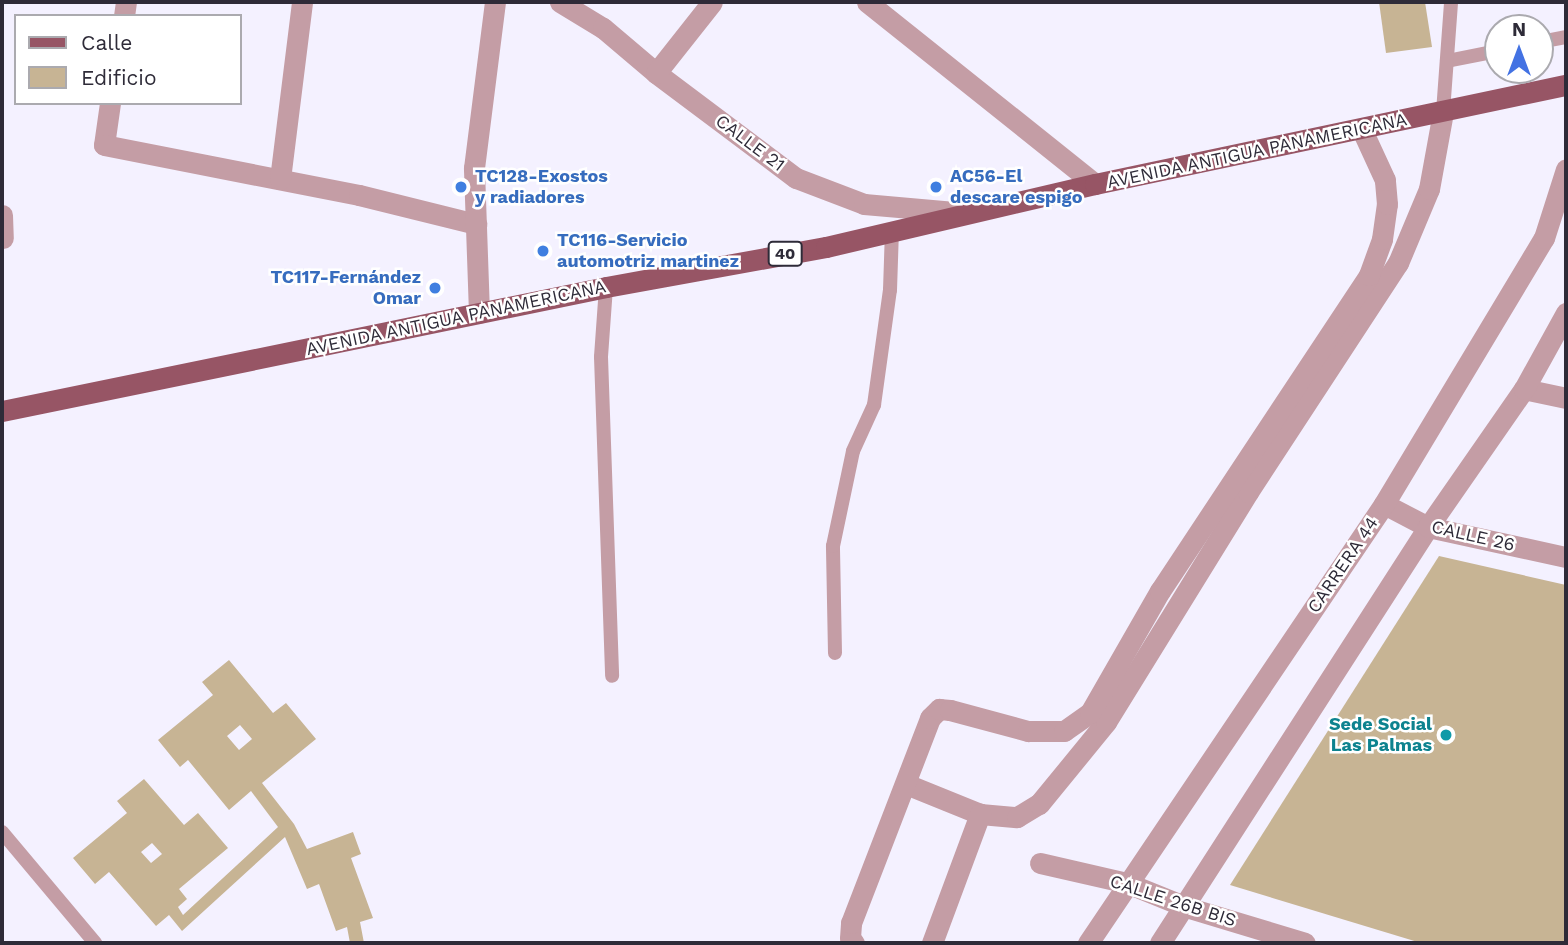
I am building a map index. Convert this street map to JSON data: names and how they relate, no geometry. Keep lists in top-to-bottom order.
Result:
{
  "streets": {
    "main road": ["AVENIDA ANTIGUA PANAMERICANA", "40"],
    "street": [
      "CALLE 21",
      "CALLE 26",
      "CARRERA 44",
      "CALLE 26B BIS"
    ]
  },
  "crossings": [
    ["CALLE 21", "AVENIDA ANTIGUA PANAMERICANA"],
    ["CALLE 26", "CARRERA 44"],
    ["CARRERA 44", "CALLE 26B BIS"]
  ],
  "places": [
    "TC128-Exostos y radiadores",
    "AC56-El descare espigo",
    "TC116-Servicio automotriz martinez",
    "TC117-Fernández Omar",
    "Sede Social Las Palmas"
  ],
  "legend": ["Calle", "Edificio"],
  "north": "top"
}
